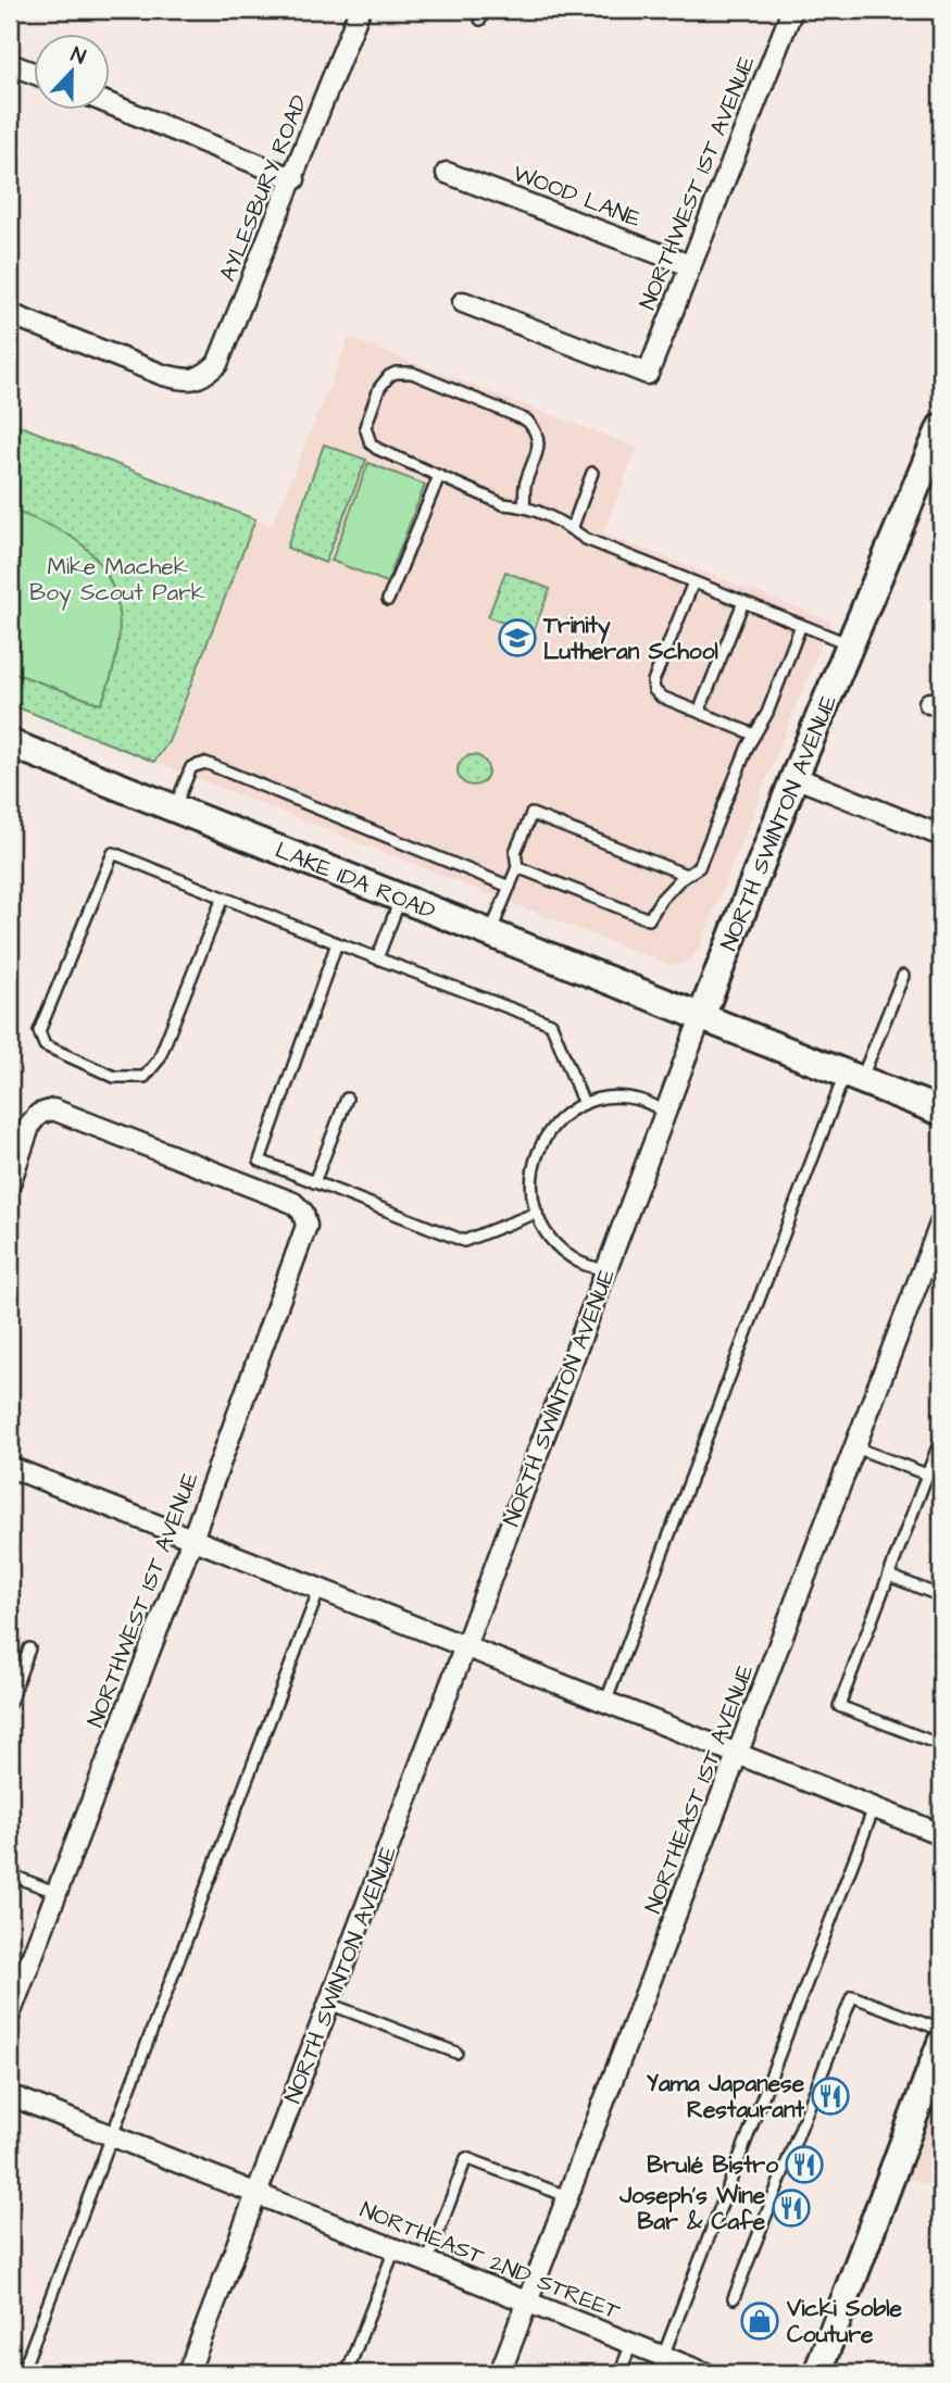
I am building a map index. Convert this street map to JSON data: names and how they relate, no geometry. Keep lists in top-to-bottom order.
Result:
{
  "streets": {
    "street": [
      "NORTHWEST 1ST AVENUE",
      "AYLESBURY ROAD",
      "WOOD LANE",
      "NORTH SWINTON AVENUE",
      "LAKE IDA ROAD",
      "NORTHEAST 1ST AVENUE",
      "NORTHEAST 2ND STREET"
    ]
  },
  "crossings": [
    ["NORTHWEST 1ST AVENUE", "WOOD LANE"],
    ["NORTH SWINTON AVENUE", "LAKE IDA ROAD"],
    ["NORTH SWINTON AVENUE", "NORTHEAST 2ND STREET"],
    ["NORTHEAST 1ST AVENUE", "NORTHEAST 2ND STREET"]
  ],
  "parks": ["Mike Machek Boy Scout Park"],
  "places": {
    "school or university": ["Trinity Lutheran School"],
    "restaurant": ["Yama Japanese Restaurant", "Brulé Bistro", "Joseph's Wine Bar & Cafe"],
    "shop": ["Vicki Soble Couture"]
  },
  "north": "top"
}
